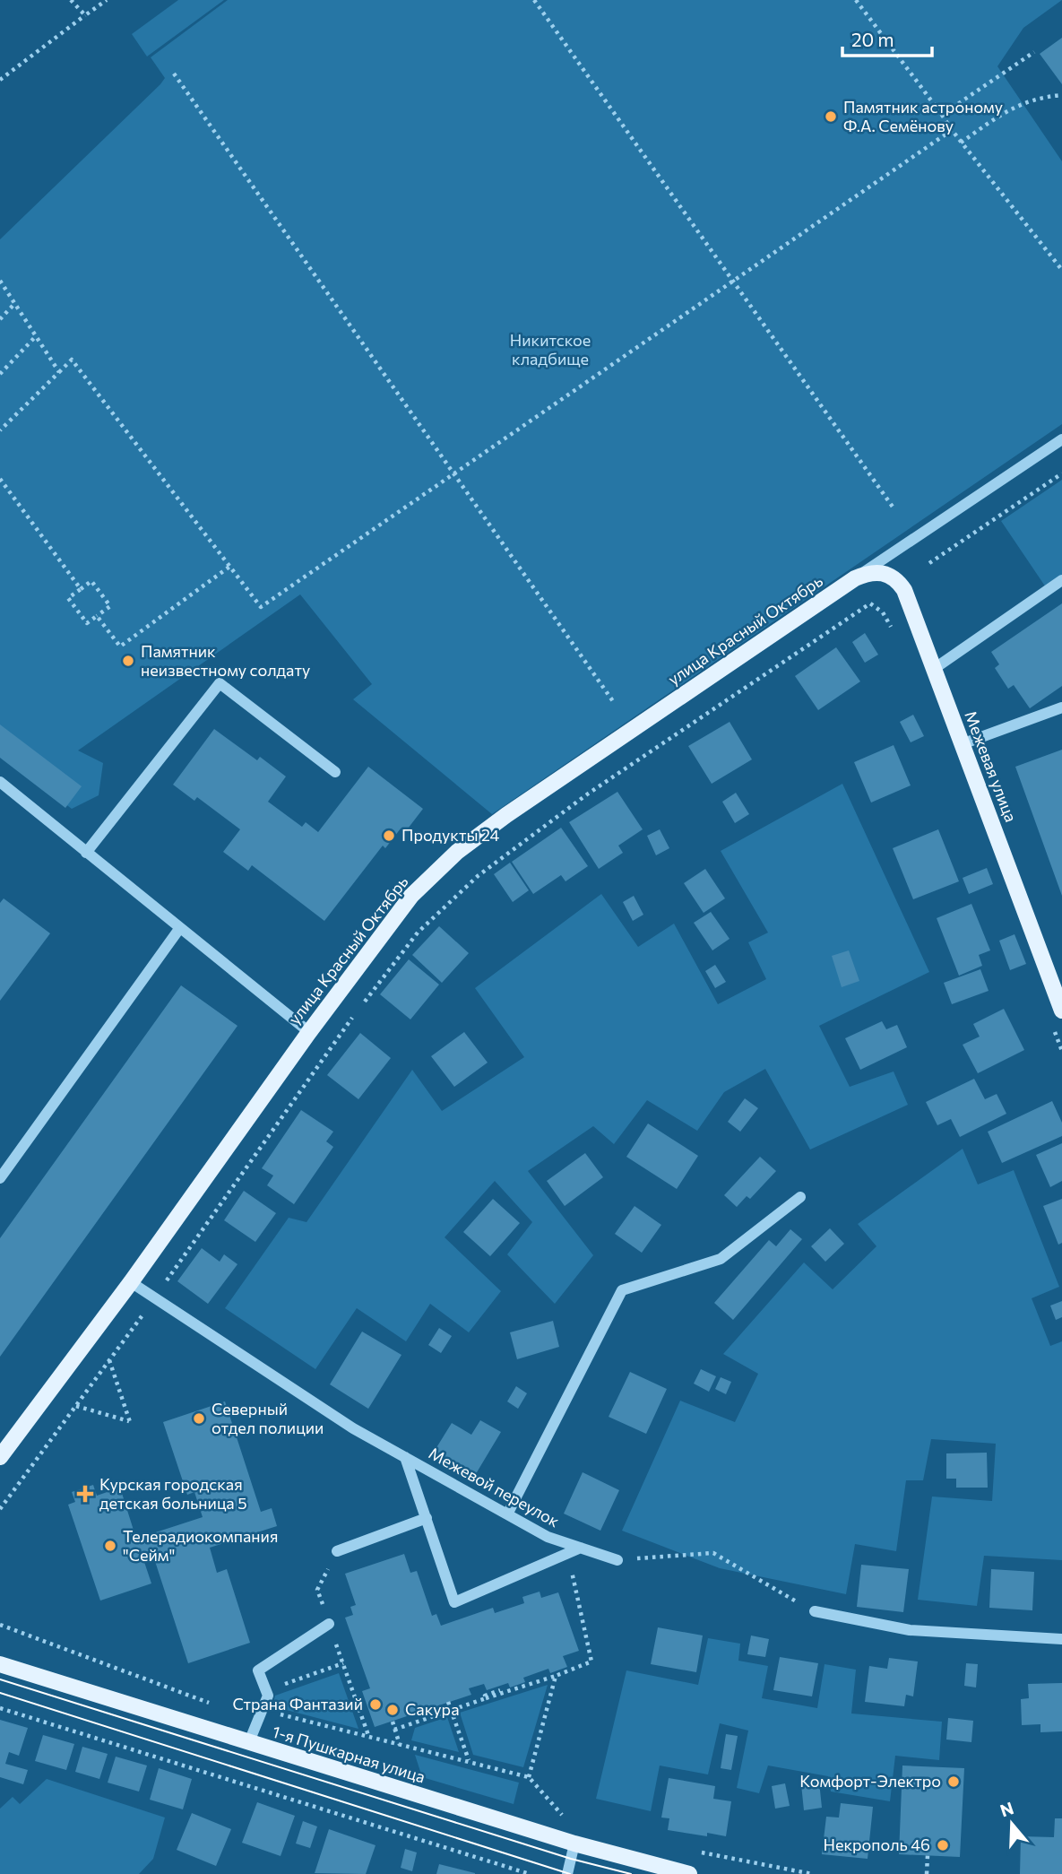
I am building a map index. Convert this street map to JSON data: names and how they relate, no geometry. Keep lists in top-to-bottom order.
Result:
{
  "streets": {
    "main road": ["улица Красный Октябрь", "Межевая улица", "1-я Пушкарная улица"],
    "street": ["Межевой переулок"]
  },
  "crossings": [
    ["улица Красный Октябрь", "Межевая улица"],
    ["улица Красный Октябрь", "Межевой переулок"]
  ],
  "parks": ["Никитское кладбище"],
  "places": {
    "other": [
      "Памятник астроному Ф.А. Семёнову",
      "Памятник неизвестному солдату",
      "Продукты 24",
      "Северный отдел полиции",
      "Телерадиокомпания \"Сейм\"",
      "Страна Фантазий",
      "Сакура",
      "Комфорт-Электро",
      "Некрополь 46"
    ],
    "health": ["Курская городская детская больница 5"]
  },
  "scale_bar": "20 m",
  "north": "top"
}
